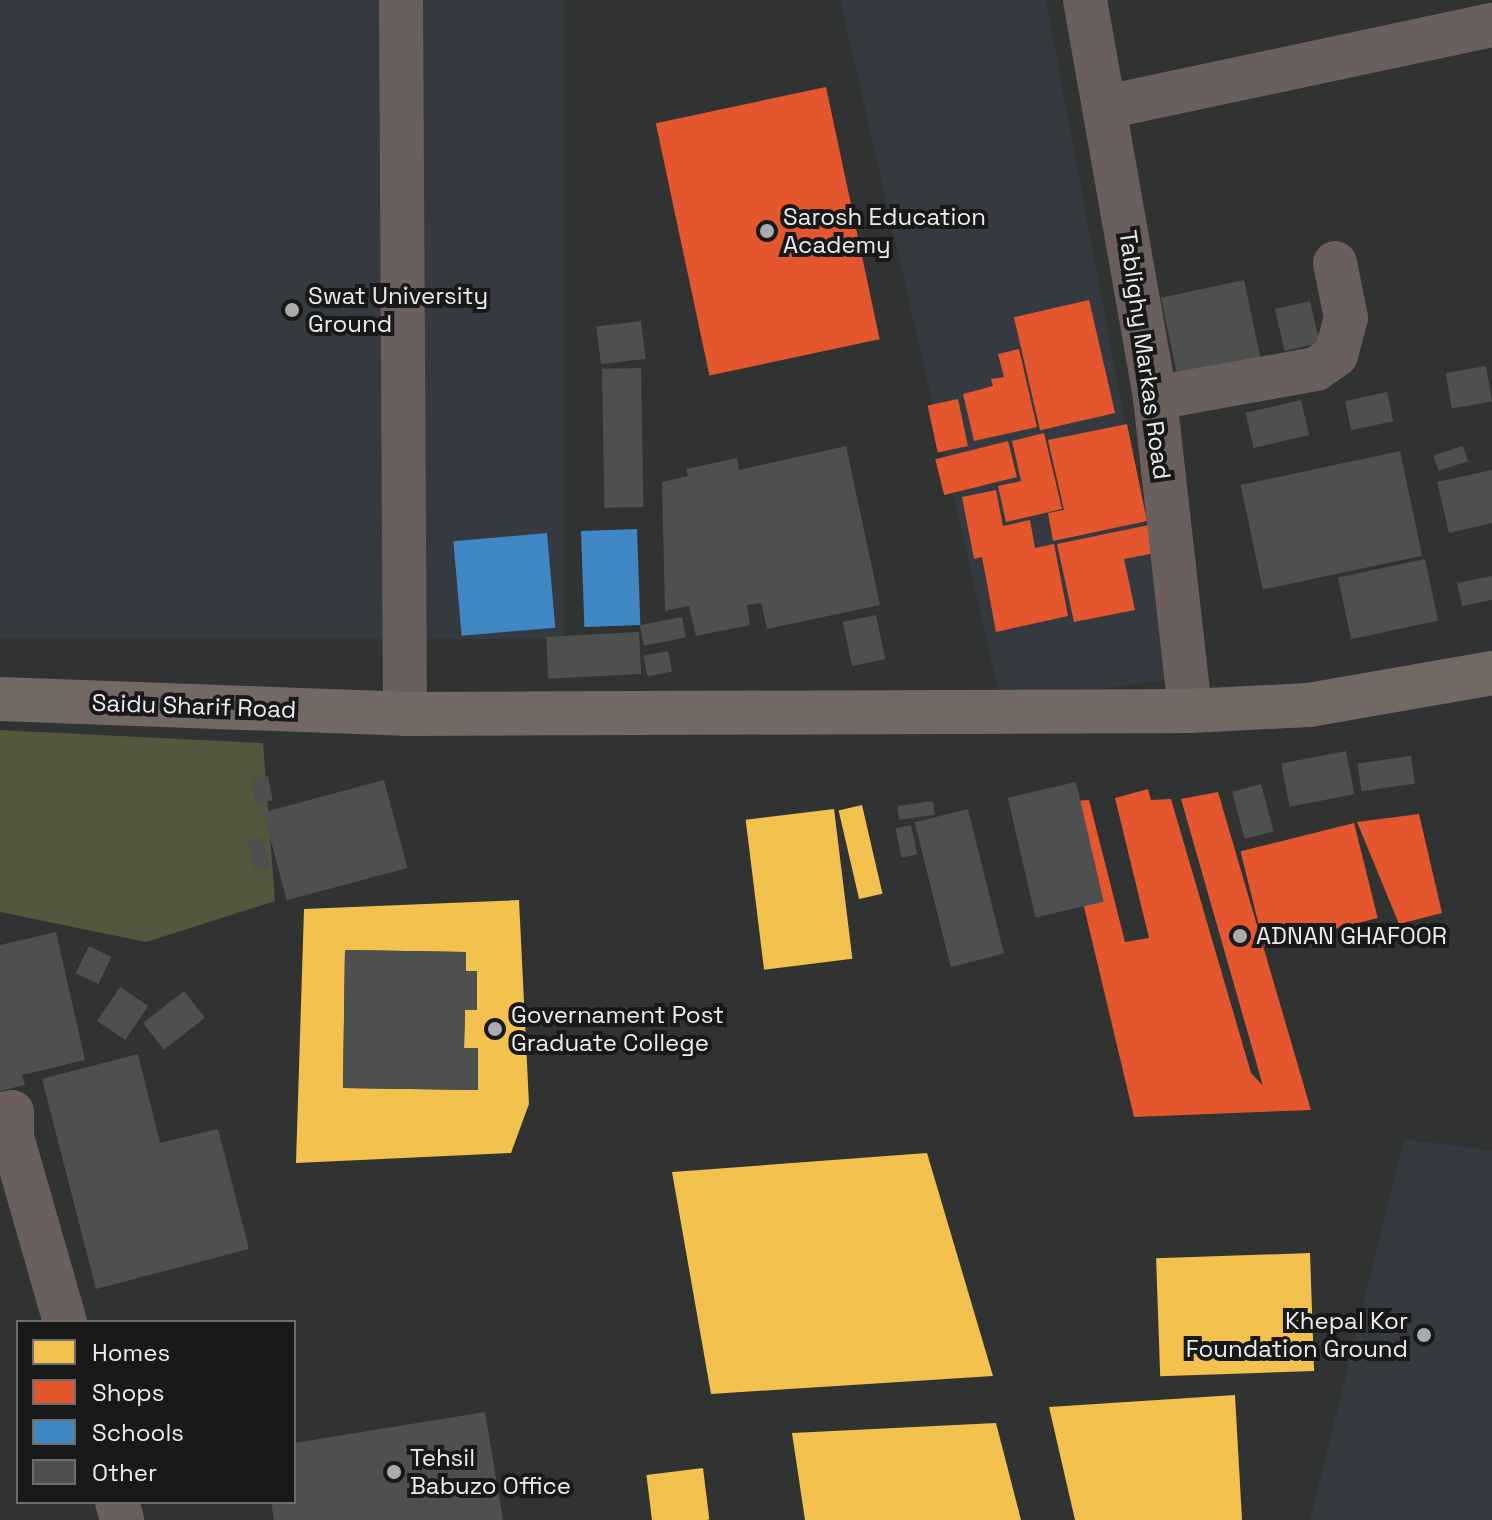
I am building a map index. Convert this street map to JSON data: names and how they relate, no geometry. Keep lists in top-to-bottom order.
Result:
{
  "streets": {
    "main road": ["Saidu Sharif Road"],
    "street": ["Tablighy Markas Road"]
  },
  "places": [
    "Sarosh Education Academy",
    "Swat University Ground",
    "ADNAN GHAFOOR",
    "Governament Post Graduate College",
    "Khepal Kor Foundation Ground",
    "Tehsil Babuzo Office"
  ],
  "legend": [
    "Homes",
    "Shops",
    "Schools",
    "Other"
  ]
}
